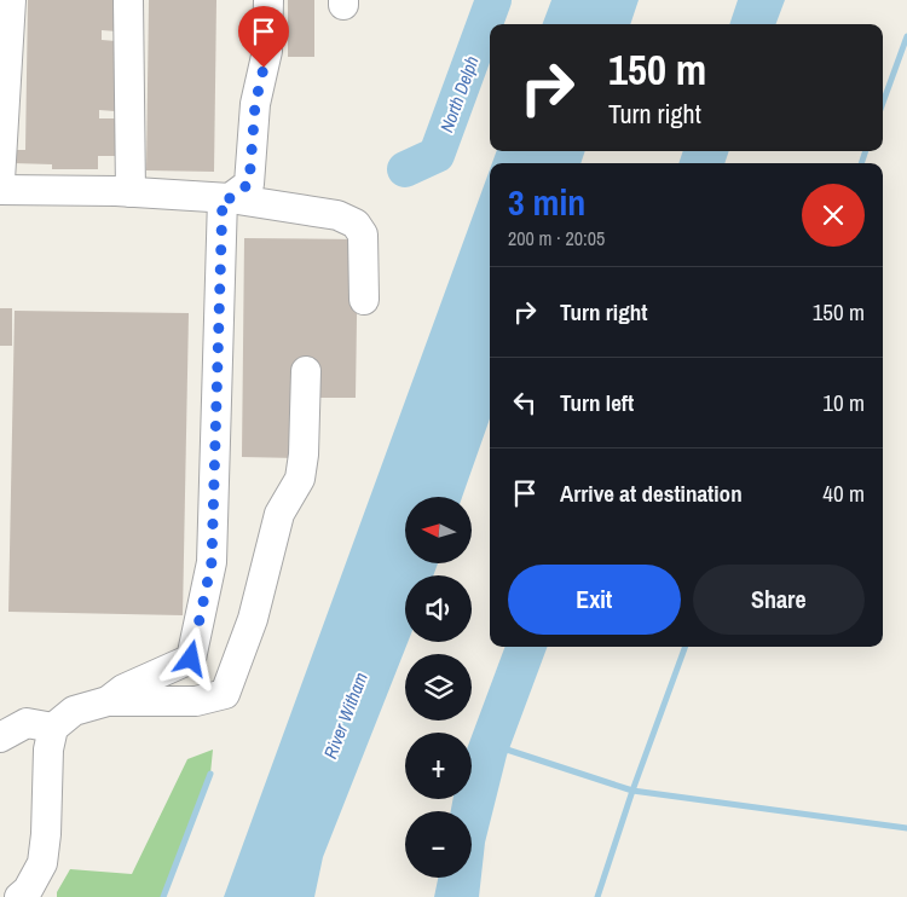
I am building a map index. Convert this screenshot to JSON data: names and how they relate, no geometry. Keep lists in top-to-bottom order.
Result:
{
  "water": ["North Delph", "River Witham"],
  "north": "left",
  "page": {
    "turn": ["150 m", "Turn right"],
    "heading": ["3 min", "200 m · 20:05"],
    "list": [
      {
        "name": "Turn right",
        "value": "150 m"
      },
      {
        "name": "Turn left",
        "value": "10 m"
      },
      {
        "name": "Arrive at destination",
        "value": "40 m"
      }
    ],
    "map_buttons": ["+", "−"],
    "buttons": ["Exit", "Share"]
  }
}
